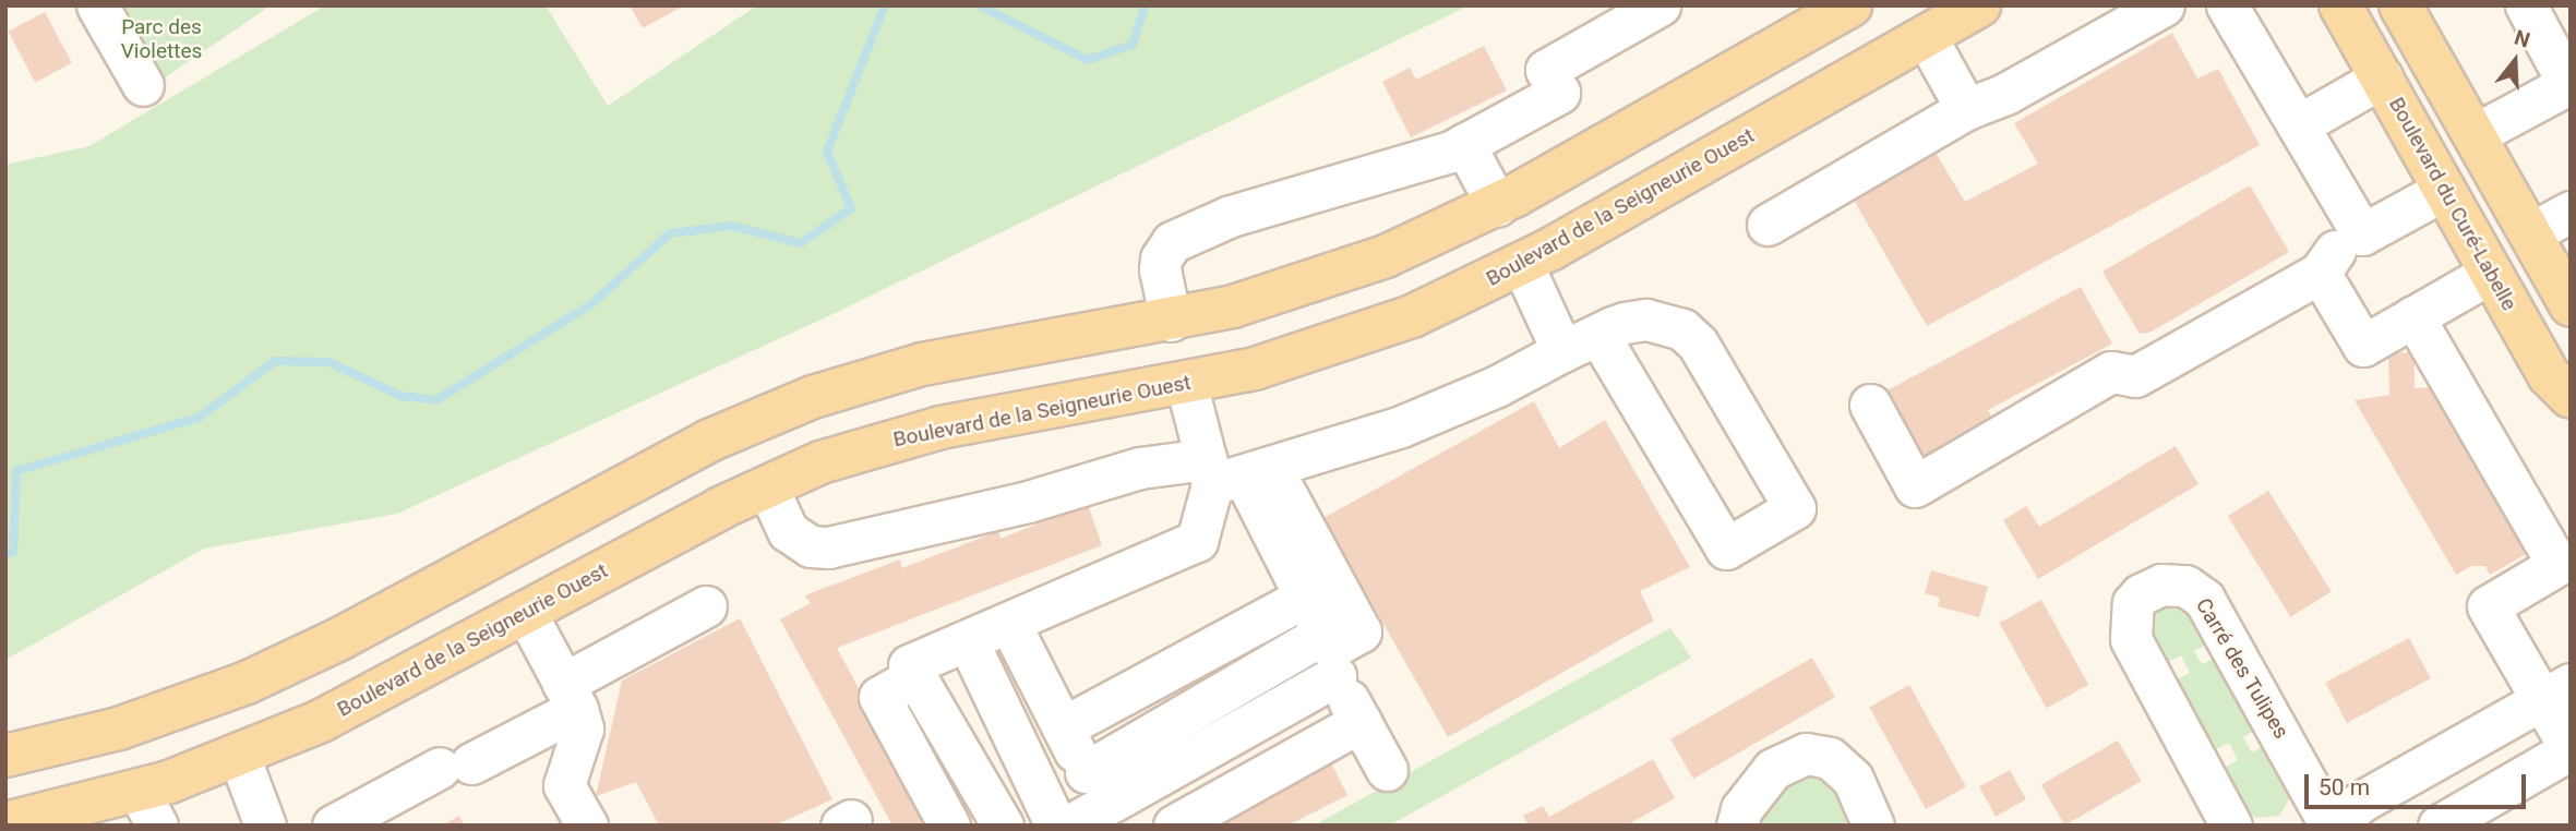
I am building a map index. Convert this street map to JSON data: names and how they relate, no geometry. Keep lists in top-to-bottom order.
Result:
{
  "streets": {
    "main road": ["Boulevard du Curé-Labelle", "Boulevard de la Seigneurie Ouest"],
    "street": ["Carré des Tulipes"]
  },
  "parks": ["Parc des Violettes"],
  "scale_bar": "50 m",
  "north": "top"
}
